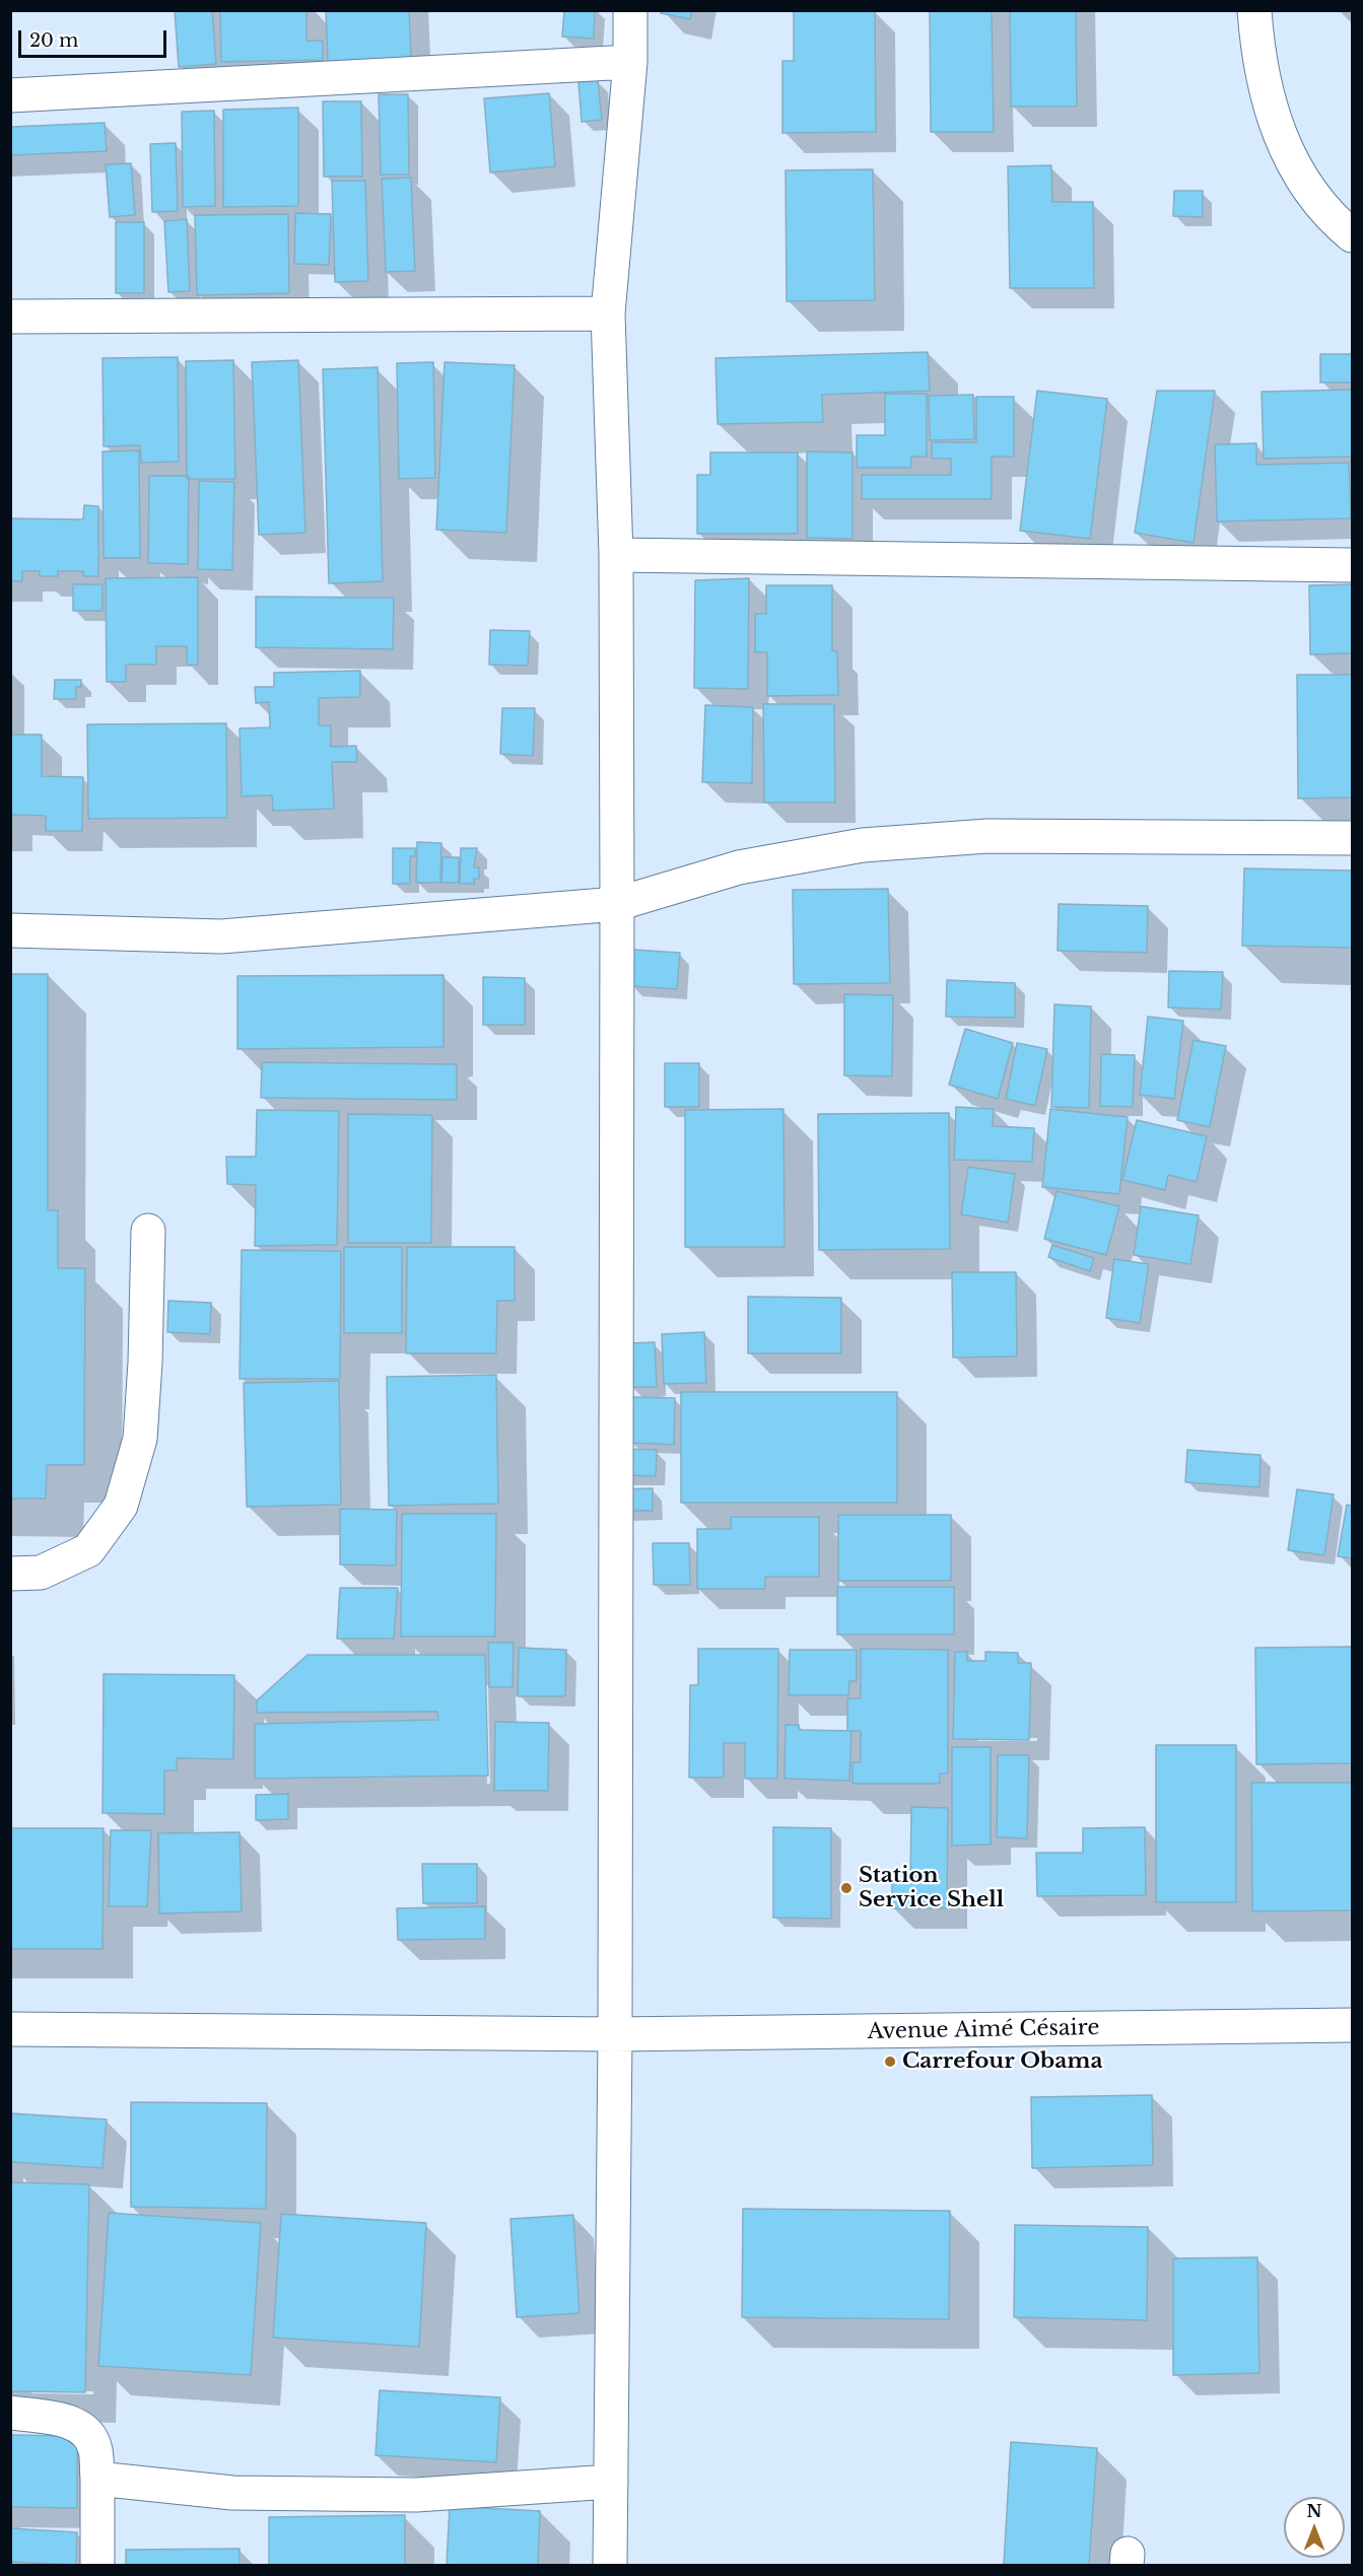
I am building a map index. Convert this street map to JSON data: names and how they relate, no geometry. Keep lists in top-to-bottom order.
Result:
{
  "streets": {
    "street": ["Avenue Aimé Césaire"]
  },
  "places": ["Station Service Shell", "Carrefour Obama"],
  "scale_bar": "20 m",
  "north": "top"
}
